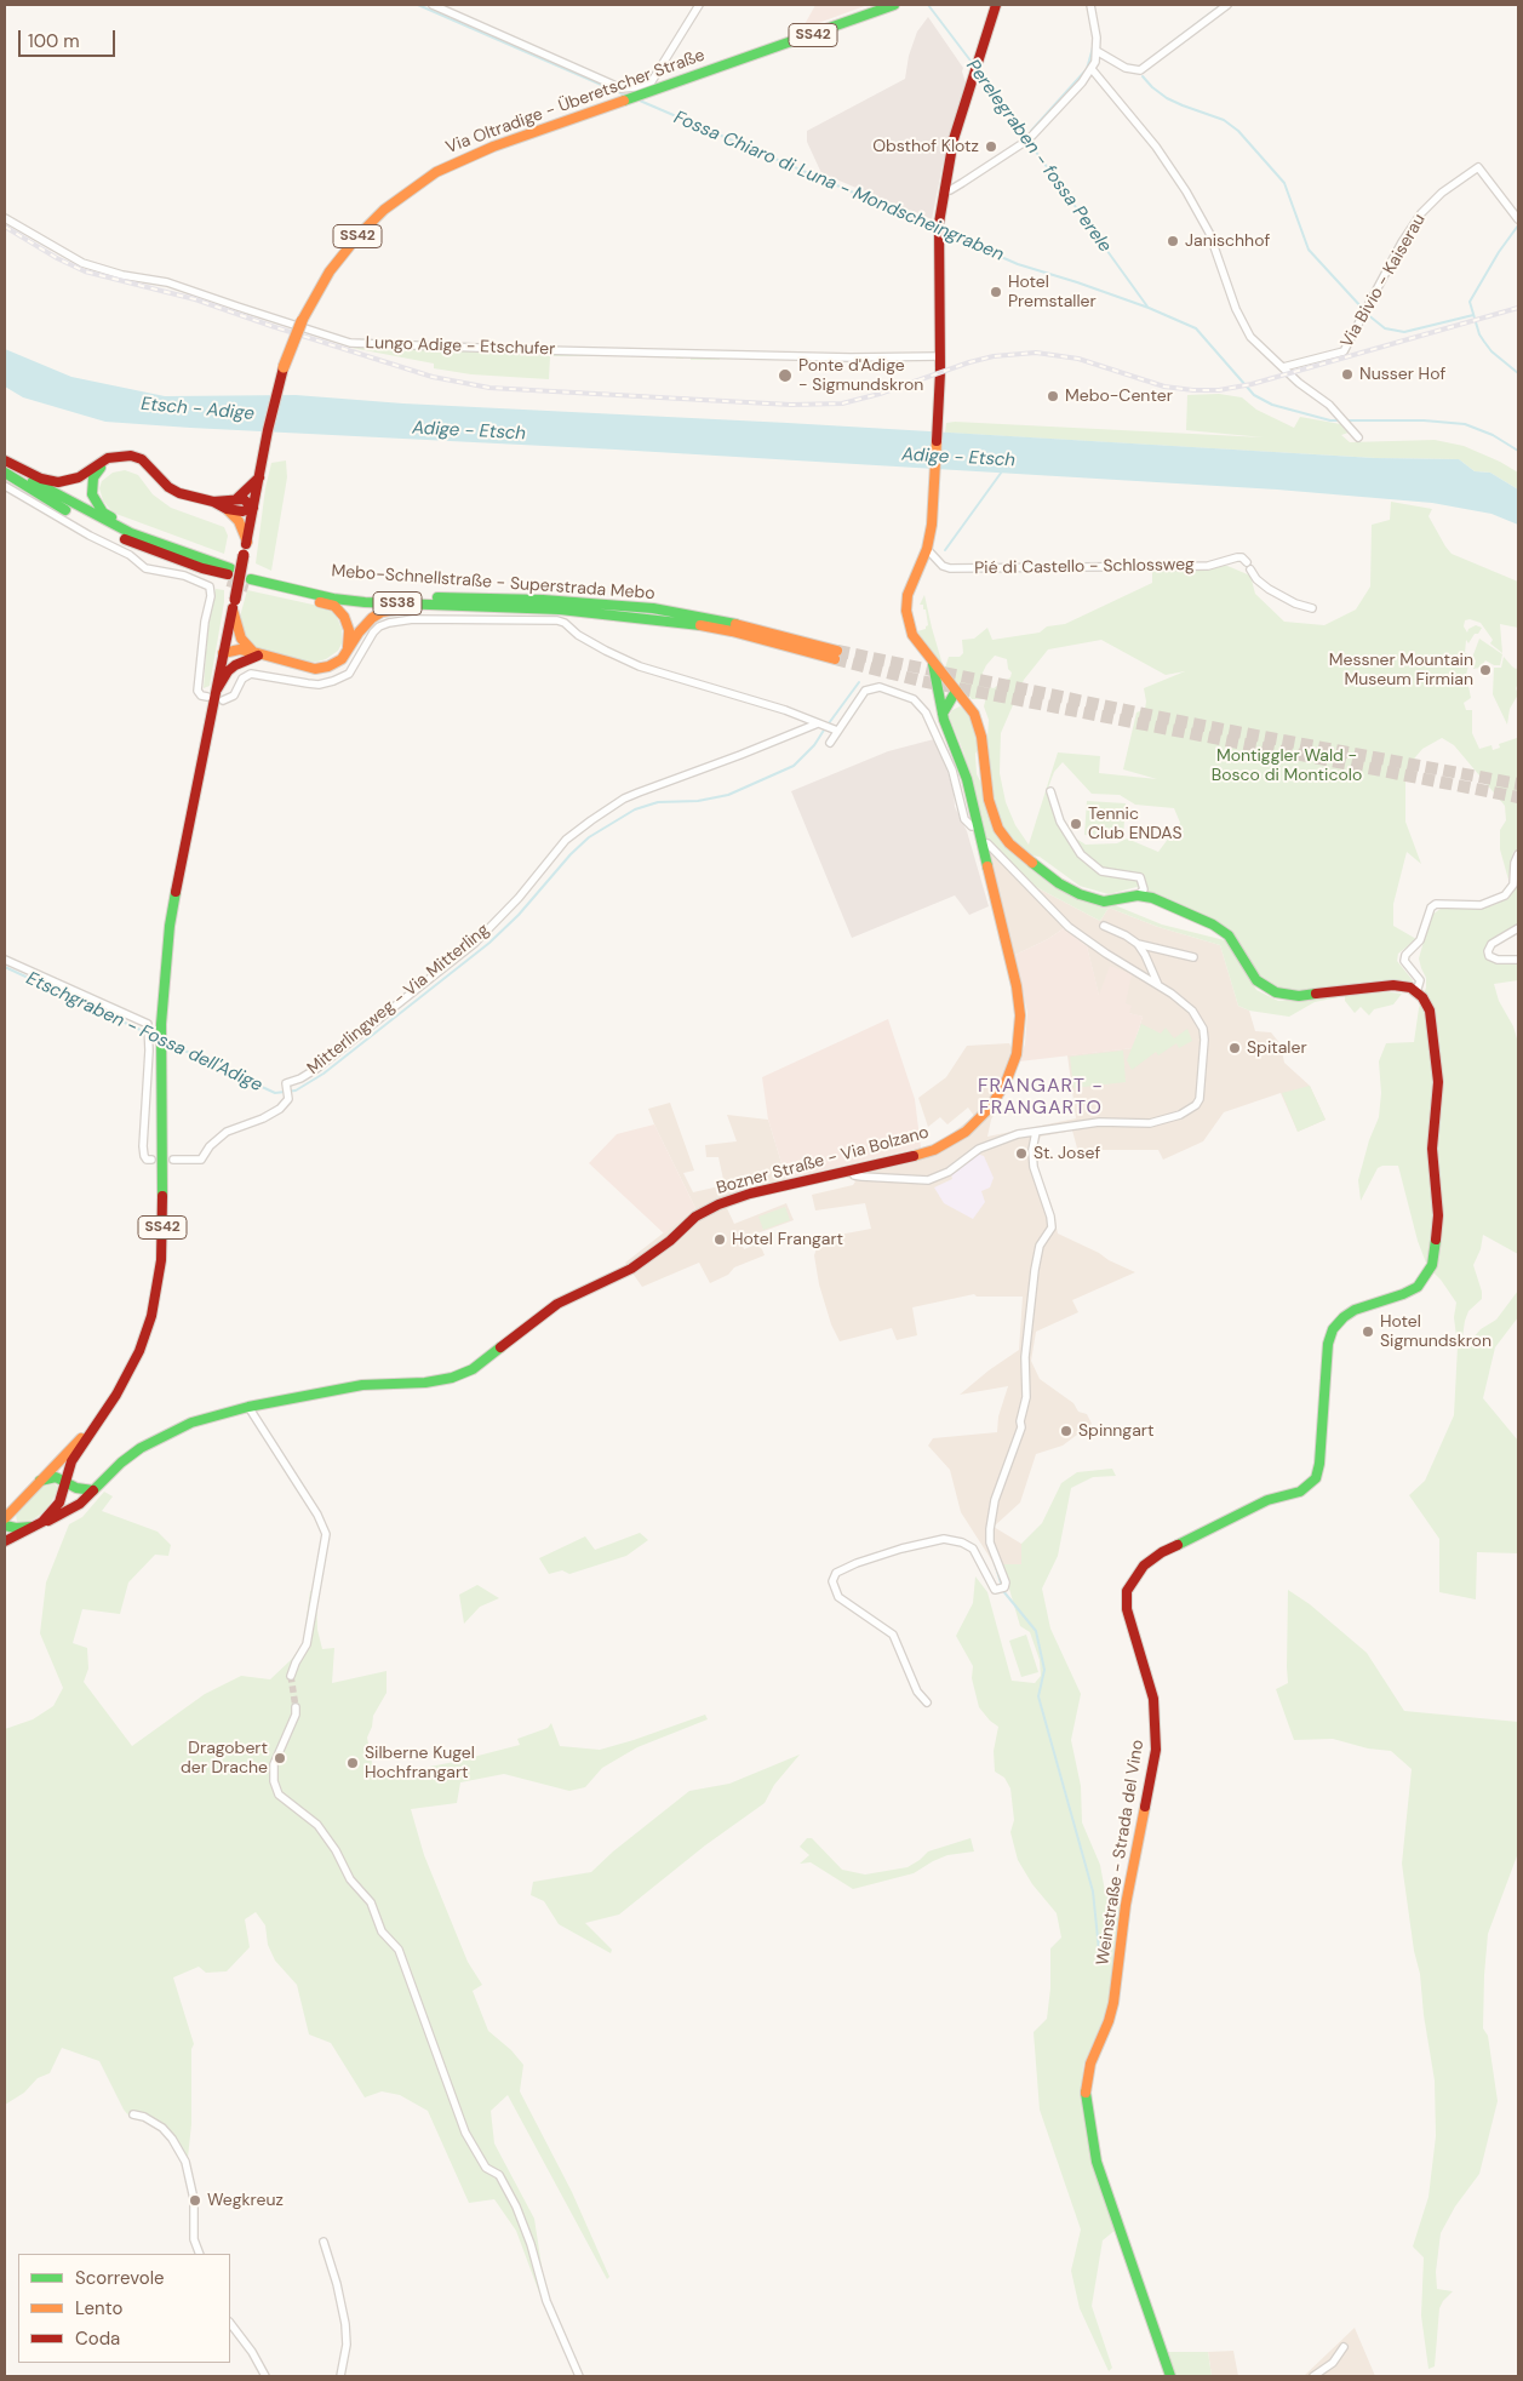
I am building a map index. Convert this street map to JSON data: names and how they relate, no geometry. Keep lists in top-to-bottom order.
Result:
{
  "streets": {
    "main road": [
      "SS42",
      "Via Oltradige - Überetscher Straße",
      "Mebo-Schnellstraße - Superstrada Mebo",
      "SS38",
      "Bozner Straße - Via Bolzano",
      "Weinstraße - Strada del Vino"
    ],
    "street": [
      "Via Bivio - Kaiserau",
      "Lungo Adige - Etschufer",
      "Pié di Castello - Schlossweg",
      "Mitterlingweg - Via Mitterling"
    ]
  },
  "crossings": [
    ["SS42", "Via Oltradige - Überetscher Straße"],
    ["SS42", "Bozner Straße - Via Bolzano"]
  ],
  "districts": ["FRANGART - FRANGARTO"],
  "water": [
    "Perelegraben - fossa Perele",
    "Fossa Chiaro di Luna - Mondscheingraben",
    "Etsch - Adige",
    "Adige - Etsch",
    "Etschgraben - Fossa dell'Adige"
  ],
  "parks": ["Montiggler Wald - Bosco di Monticolo"],
  "places": [
    "Obsthof Klotz",
    "Janischhof",
    "Hotel Premstaller",
    "Nusser Hof",
    "Ponte d'Adige - Sigmundskron",
    "Mebo-Center",
    "Messner Mountain Museum Firmian",
    "Tennic Club ENDAS",
    "Spitaler",
    "St. Josef",
    "Hotel Frangart",
    "Hotel Sigmundskron",
    "Spinngart",
    "Dragobert der Drache",
    "Silberne Kugel Hochfrangart",
    "Wegkreuz"
  ],
  "legend": ["Scorrevole", "Lento", "Coda"],
  "scale_bar": "100 m"
}
